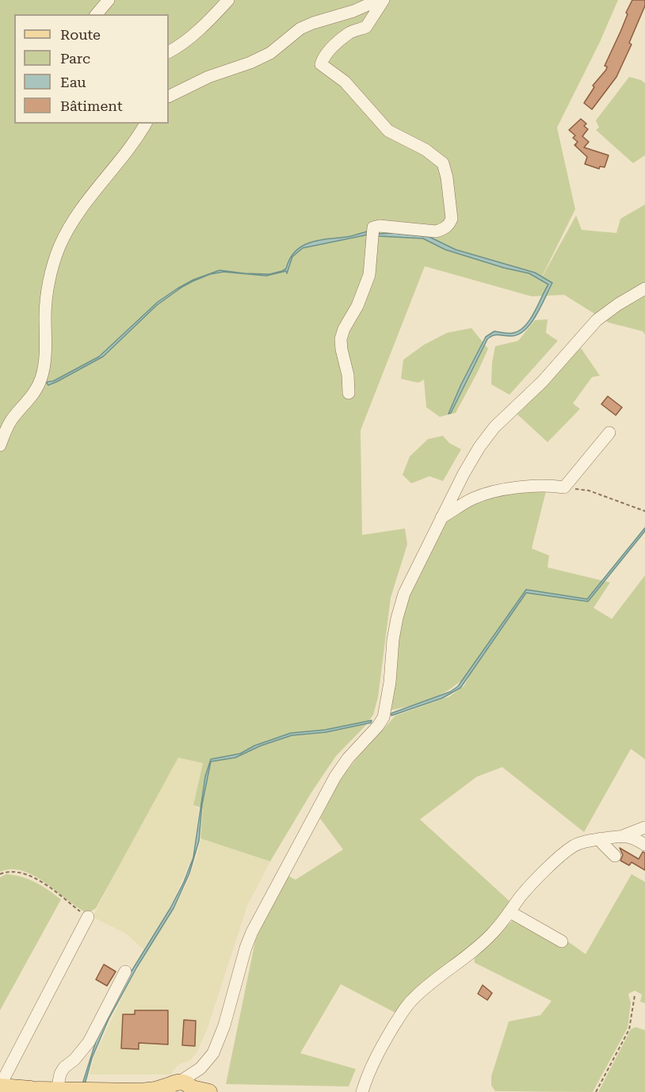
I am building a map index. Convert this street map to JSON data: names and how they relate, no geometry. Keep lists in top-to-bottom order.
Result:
{
  "legend": [
    "Route",
    "Parc",
    "Eau",
    "Bâtiment"
  ]
}
